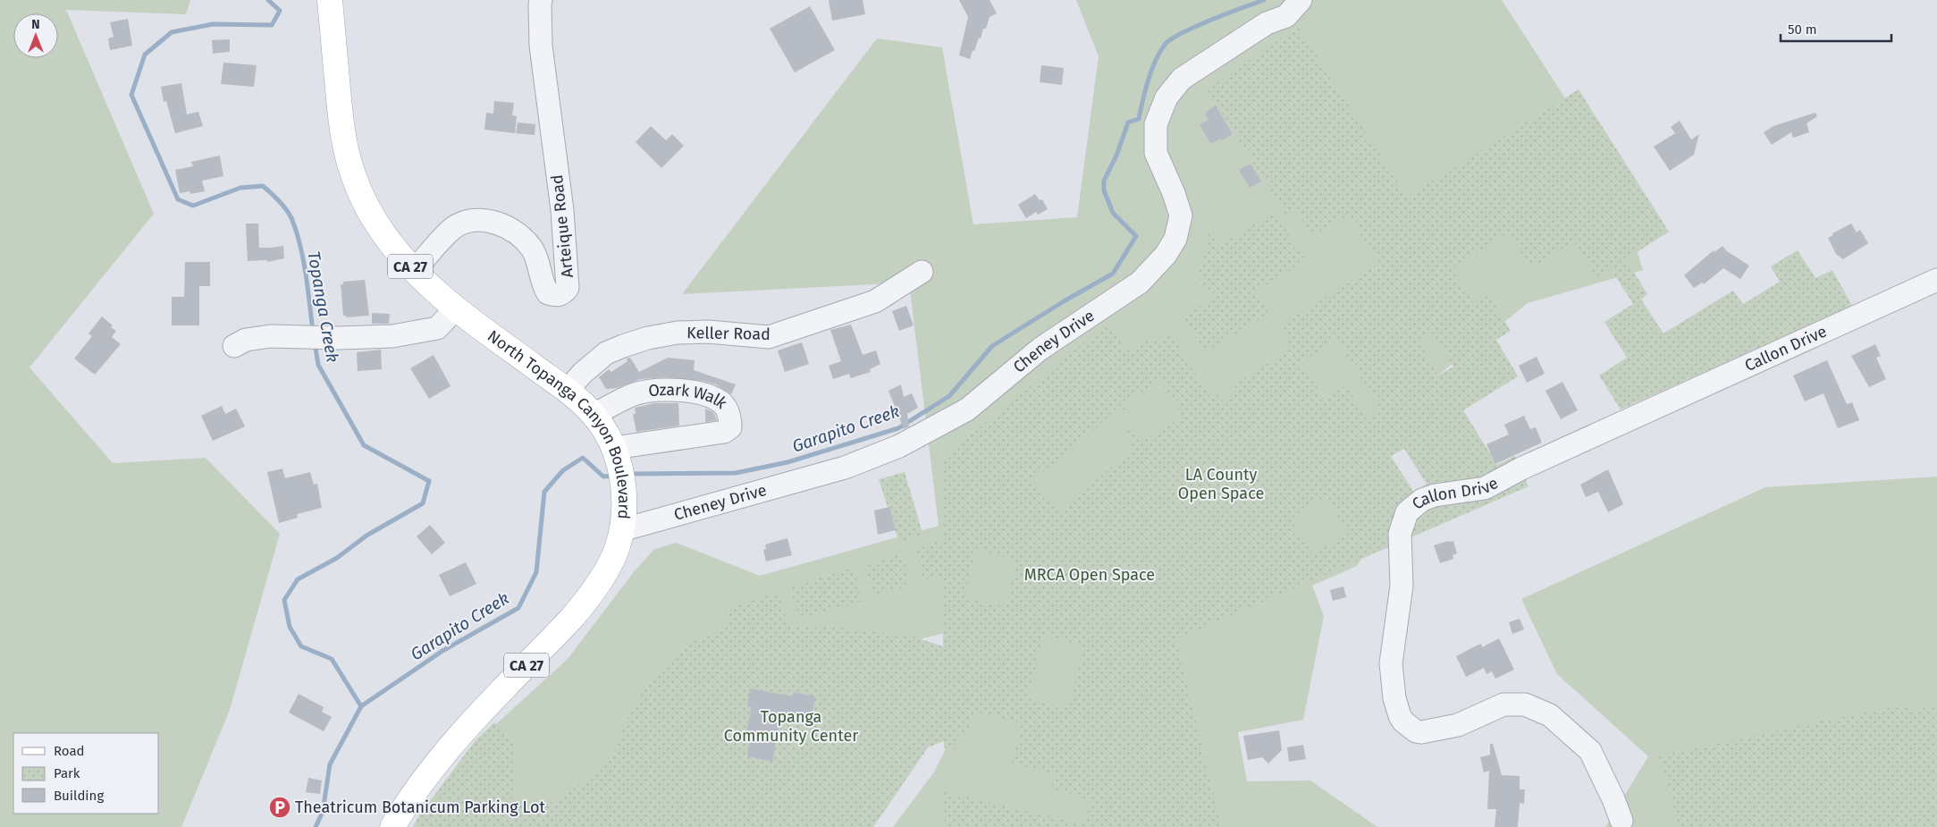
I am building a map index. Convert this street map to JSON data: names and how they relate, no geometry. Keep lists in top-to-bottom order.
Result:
{
  "streets": {
    "main road": ["CA 27", "North Topanga Canyon Boulevard"],
    "street": [
      "Arteique Road",
      "Keller Road",
      "Cheney Drive",
      "Callon Drive",
      "Ozark Walk"
    ]
  },
  "crossings": [
    ["Arteique Road", "North Topanga Canyon Boulevard"],
    ["Keller Road", "North Topanga Canyon Boulevard"],
    ["Cheney Drive", "North Topanga Canyon Boulevard"],
    ["Ozark Walk", "North Topanga Canyon Boulevard"]
  ],
  "water": ["Topanga Creek", "Garapito Creek"],
  "parks": ["LA County Open Space", "MRCA Open Space", "Topanga Community Center"],
  "places": {
    "parking": ["Theatricum Botanicum Parking Lot"]
  },
  "legend": ["Road", "Park", "Building"],
  "scale_bar": "50 m",
  "north": "top"
}
